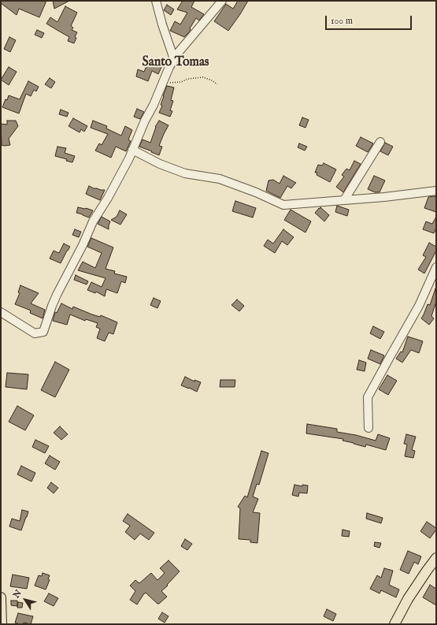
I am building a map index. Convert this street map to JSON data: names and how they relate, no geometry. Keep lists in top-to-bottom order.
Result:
{
  "districts": ["Santo Tomas"],
  "scale_bar": "100 m",
  "north": "top left"
}
